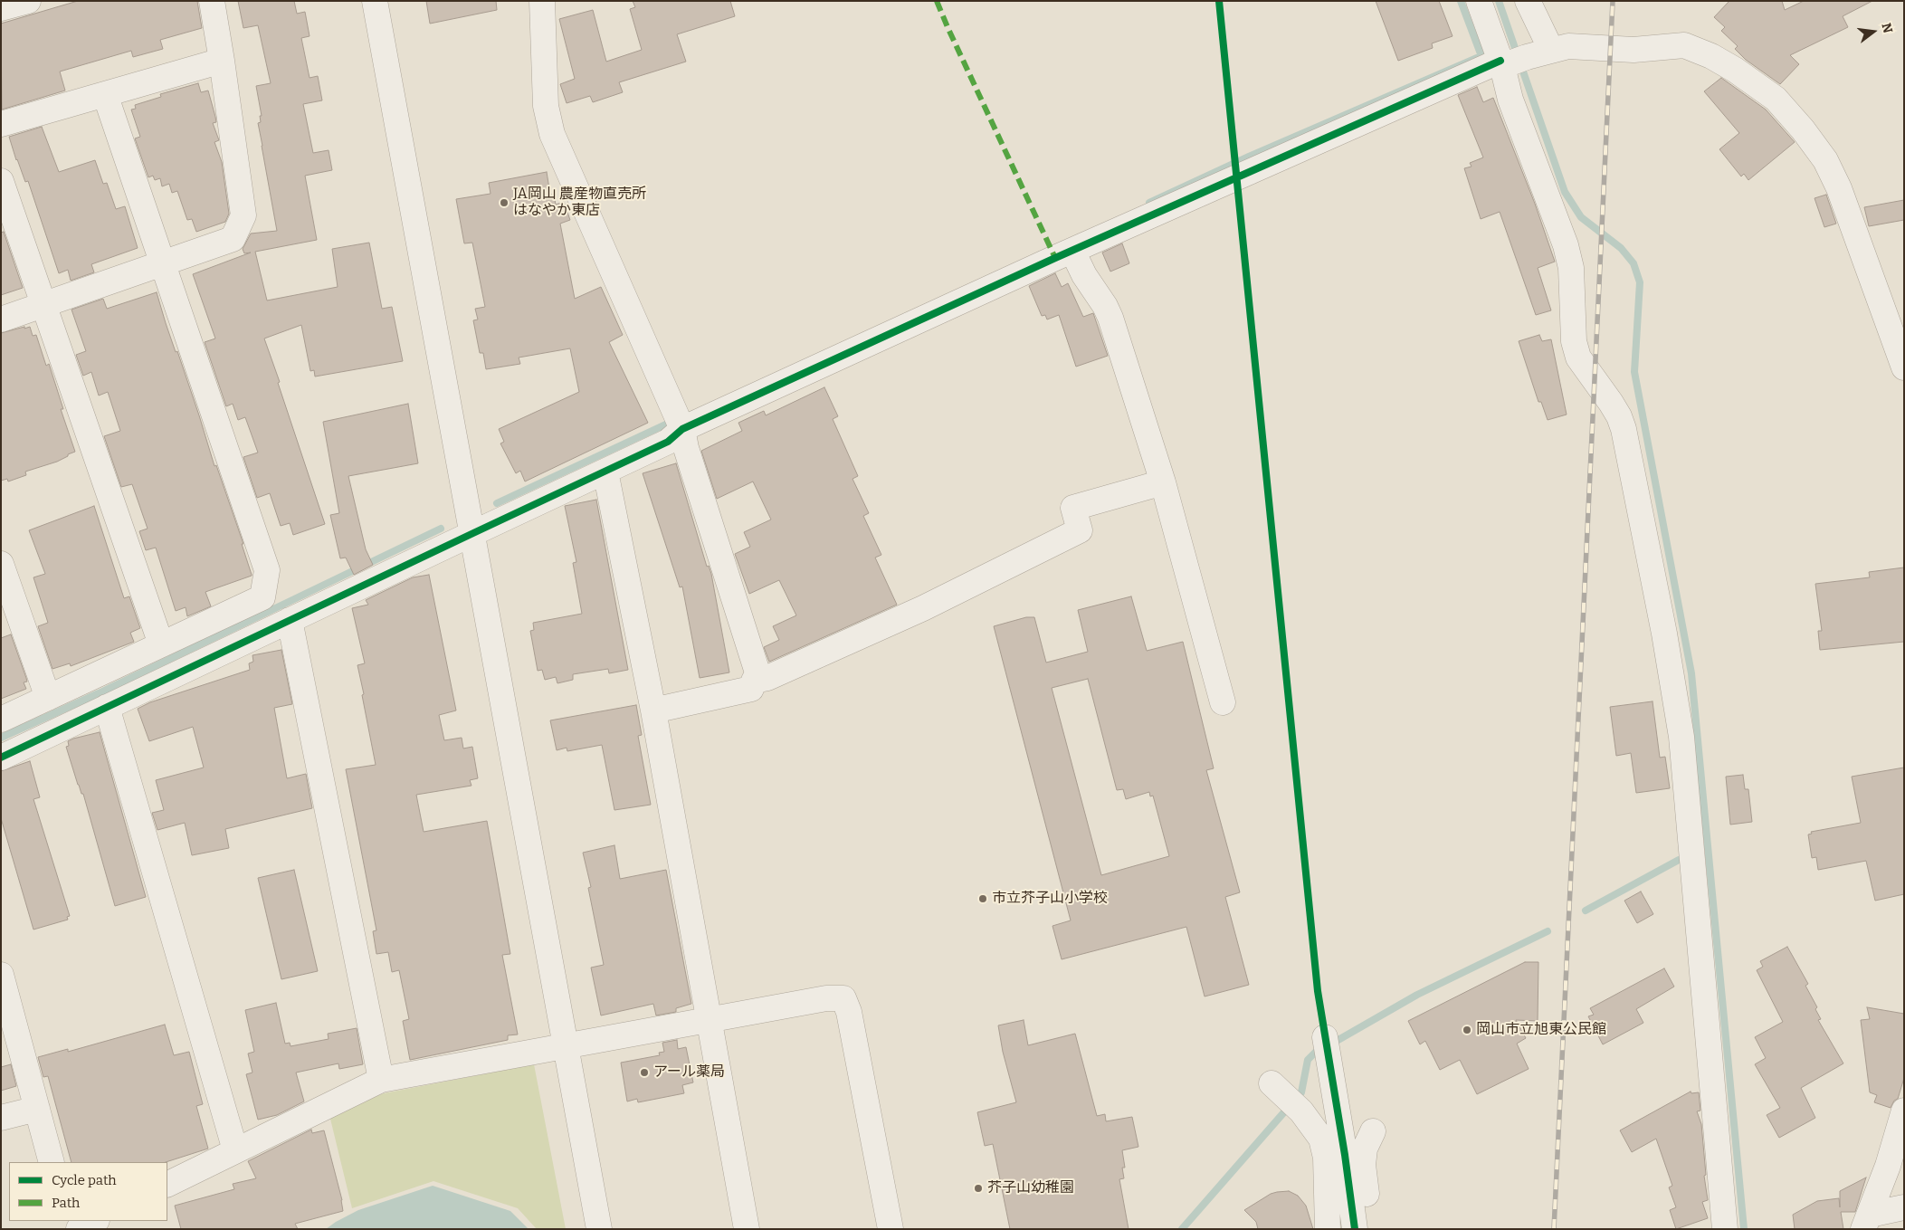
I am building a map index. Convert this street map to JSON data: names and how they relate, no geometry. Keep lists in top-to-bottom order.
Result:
{
  "places": [
    "JA岡山 農産物直売所 はなやか東店",
    "市立芥子山小学校",
    "岡山市立旭東公民館",
    "アール薬局",
    "芥子山幼稚園"
  ],
  "legend": ["Cycle path", "Path"],
  "north": "right"
}
